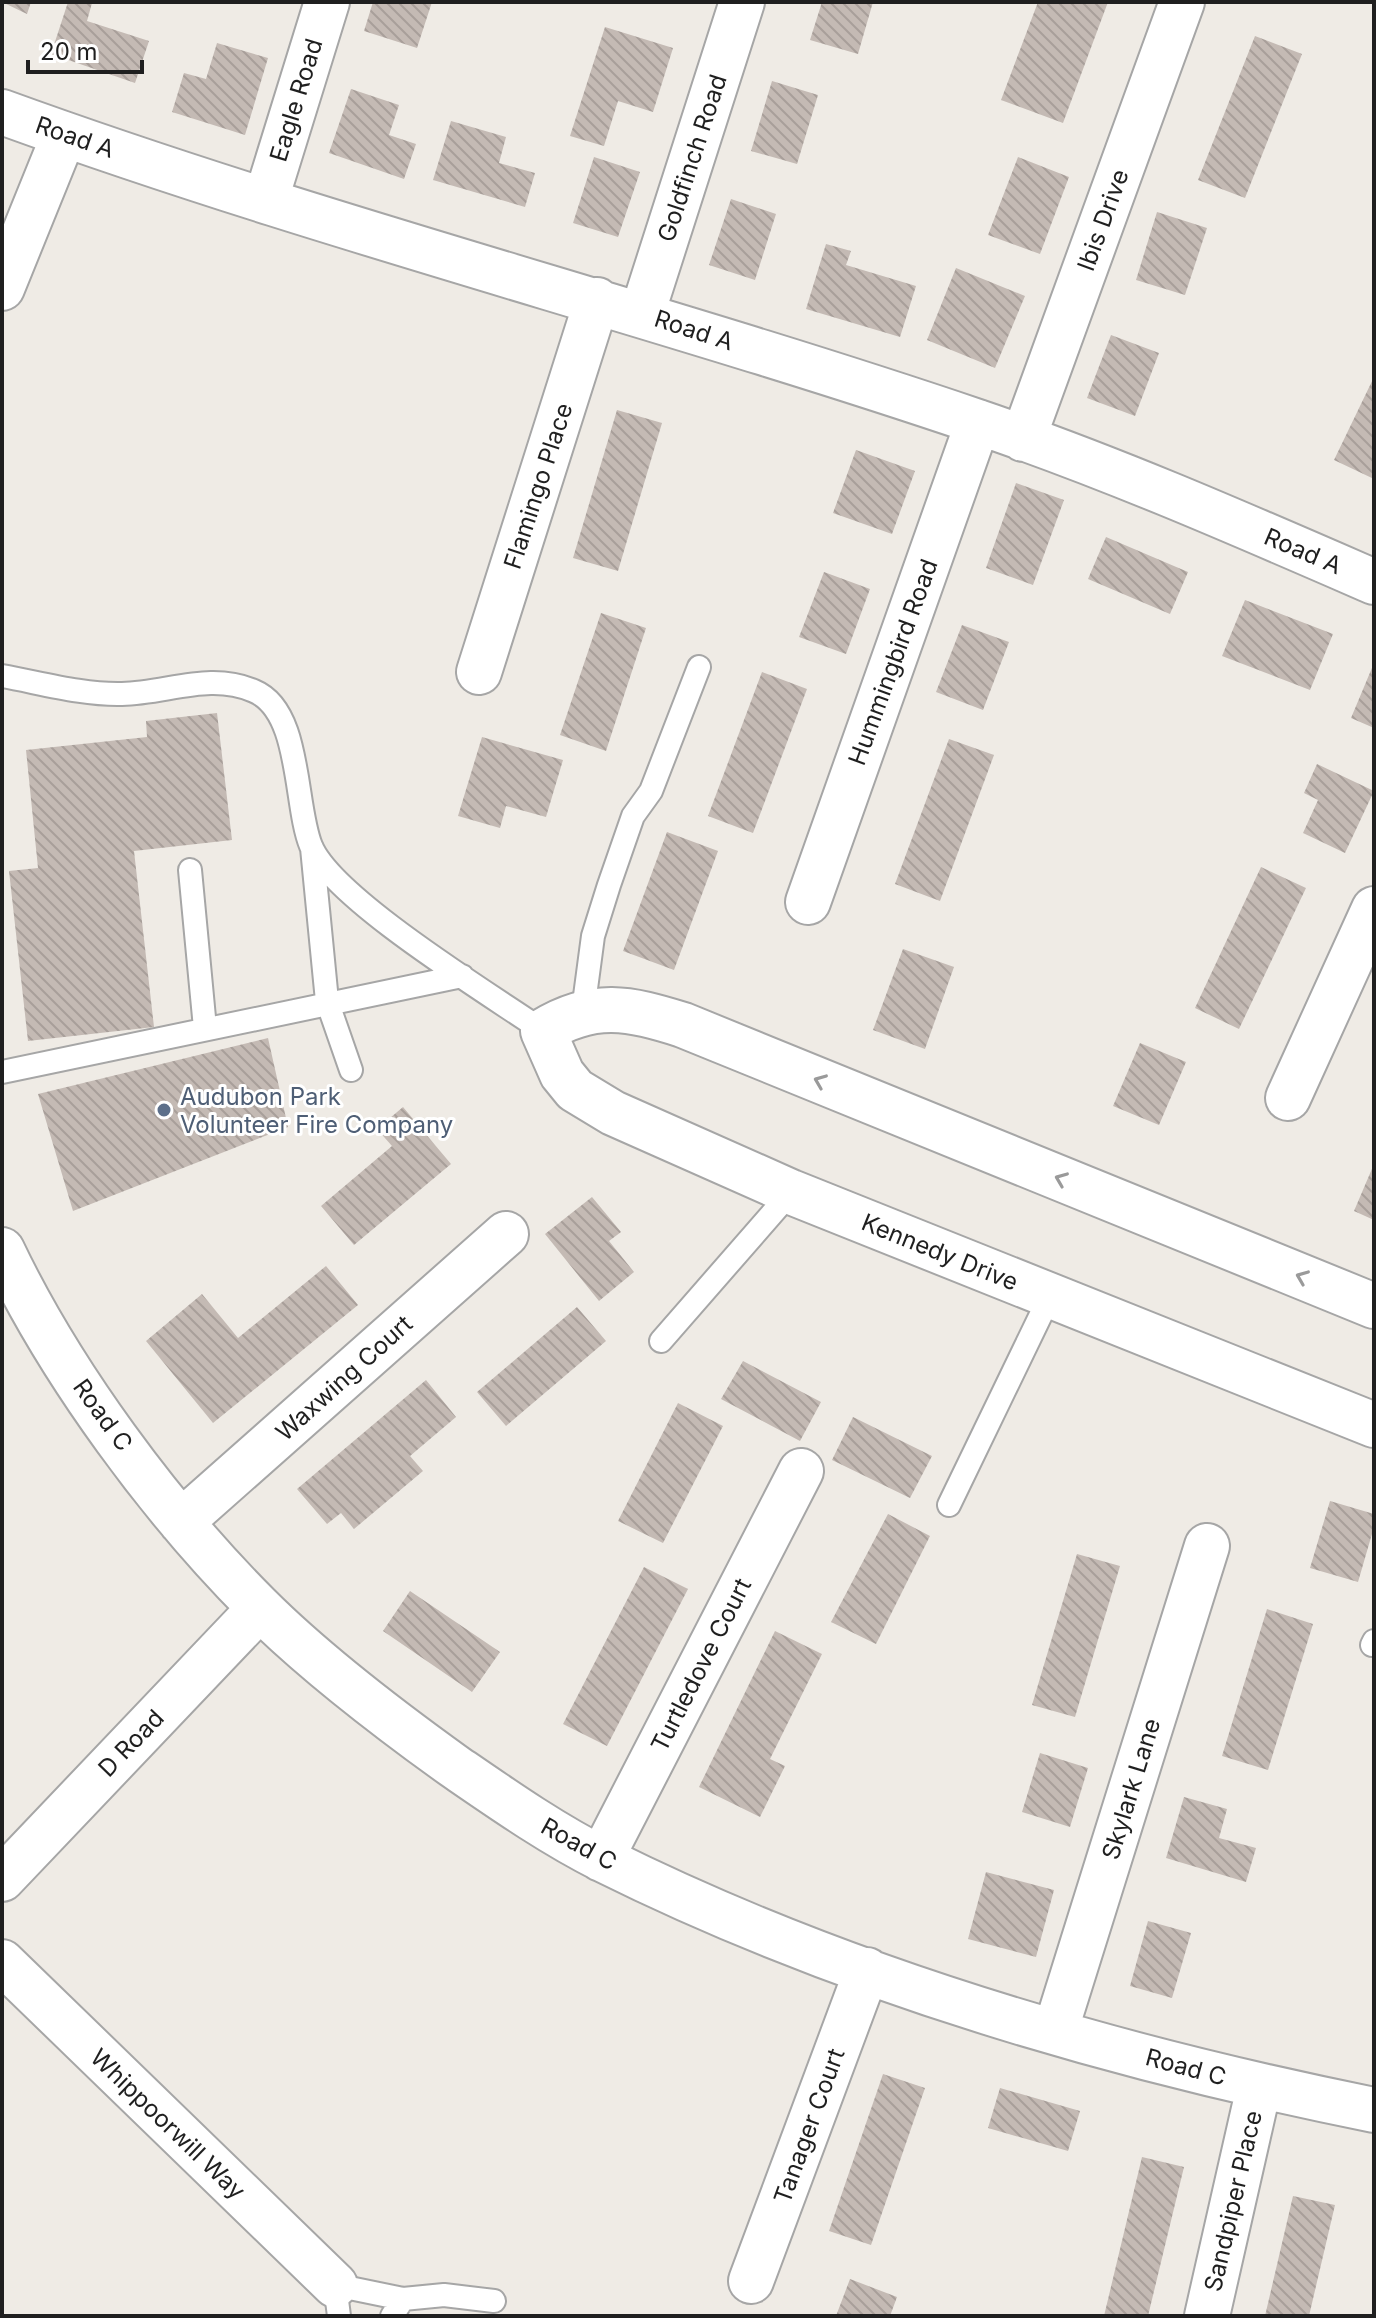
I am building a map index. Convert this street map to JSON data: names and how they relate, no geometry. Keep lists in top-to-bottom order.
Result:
{
  "streets": {
    "street": [
      "Eagle Road",
      "Road A",
      "Goldfinch Road",
      "Ibis Drive",
      "Flamingo Place",
      "Hummingbird Road",
      "Kennedy Drive",
      "Waxwing Court",
      "Road C",
      "Turtledove Court",
      "D Road",
      "Skylark Lane",
      "Whippoorwill Way",
      "Tanager Court",
      "Sandpiper Place"
    ]
  },
  "crossings": [
    ["Eagle Road", "Road A"],
    ["Road A", "Goldfinch Road"],
    ["Road A", "Ibis Drive"],
    ["Road A", "Flamingo Place"],
    ["Road A", "Hummingbird Road"],
    ["Waxwing Court", "Road C"],
    ["Road C", "Turtledove Court"],
    ["Road C", "D Road"],
    ["Road C", "Skylark Lane"],
    ["Road C", "Tanager Court"],
    ["Road C", "Sandpiper Place"]
  ],
  "places": ["Audubon Park Volunteer Fire Company"],
  "scale_bar": "20 m"
}
